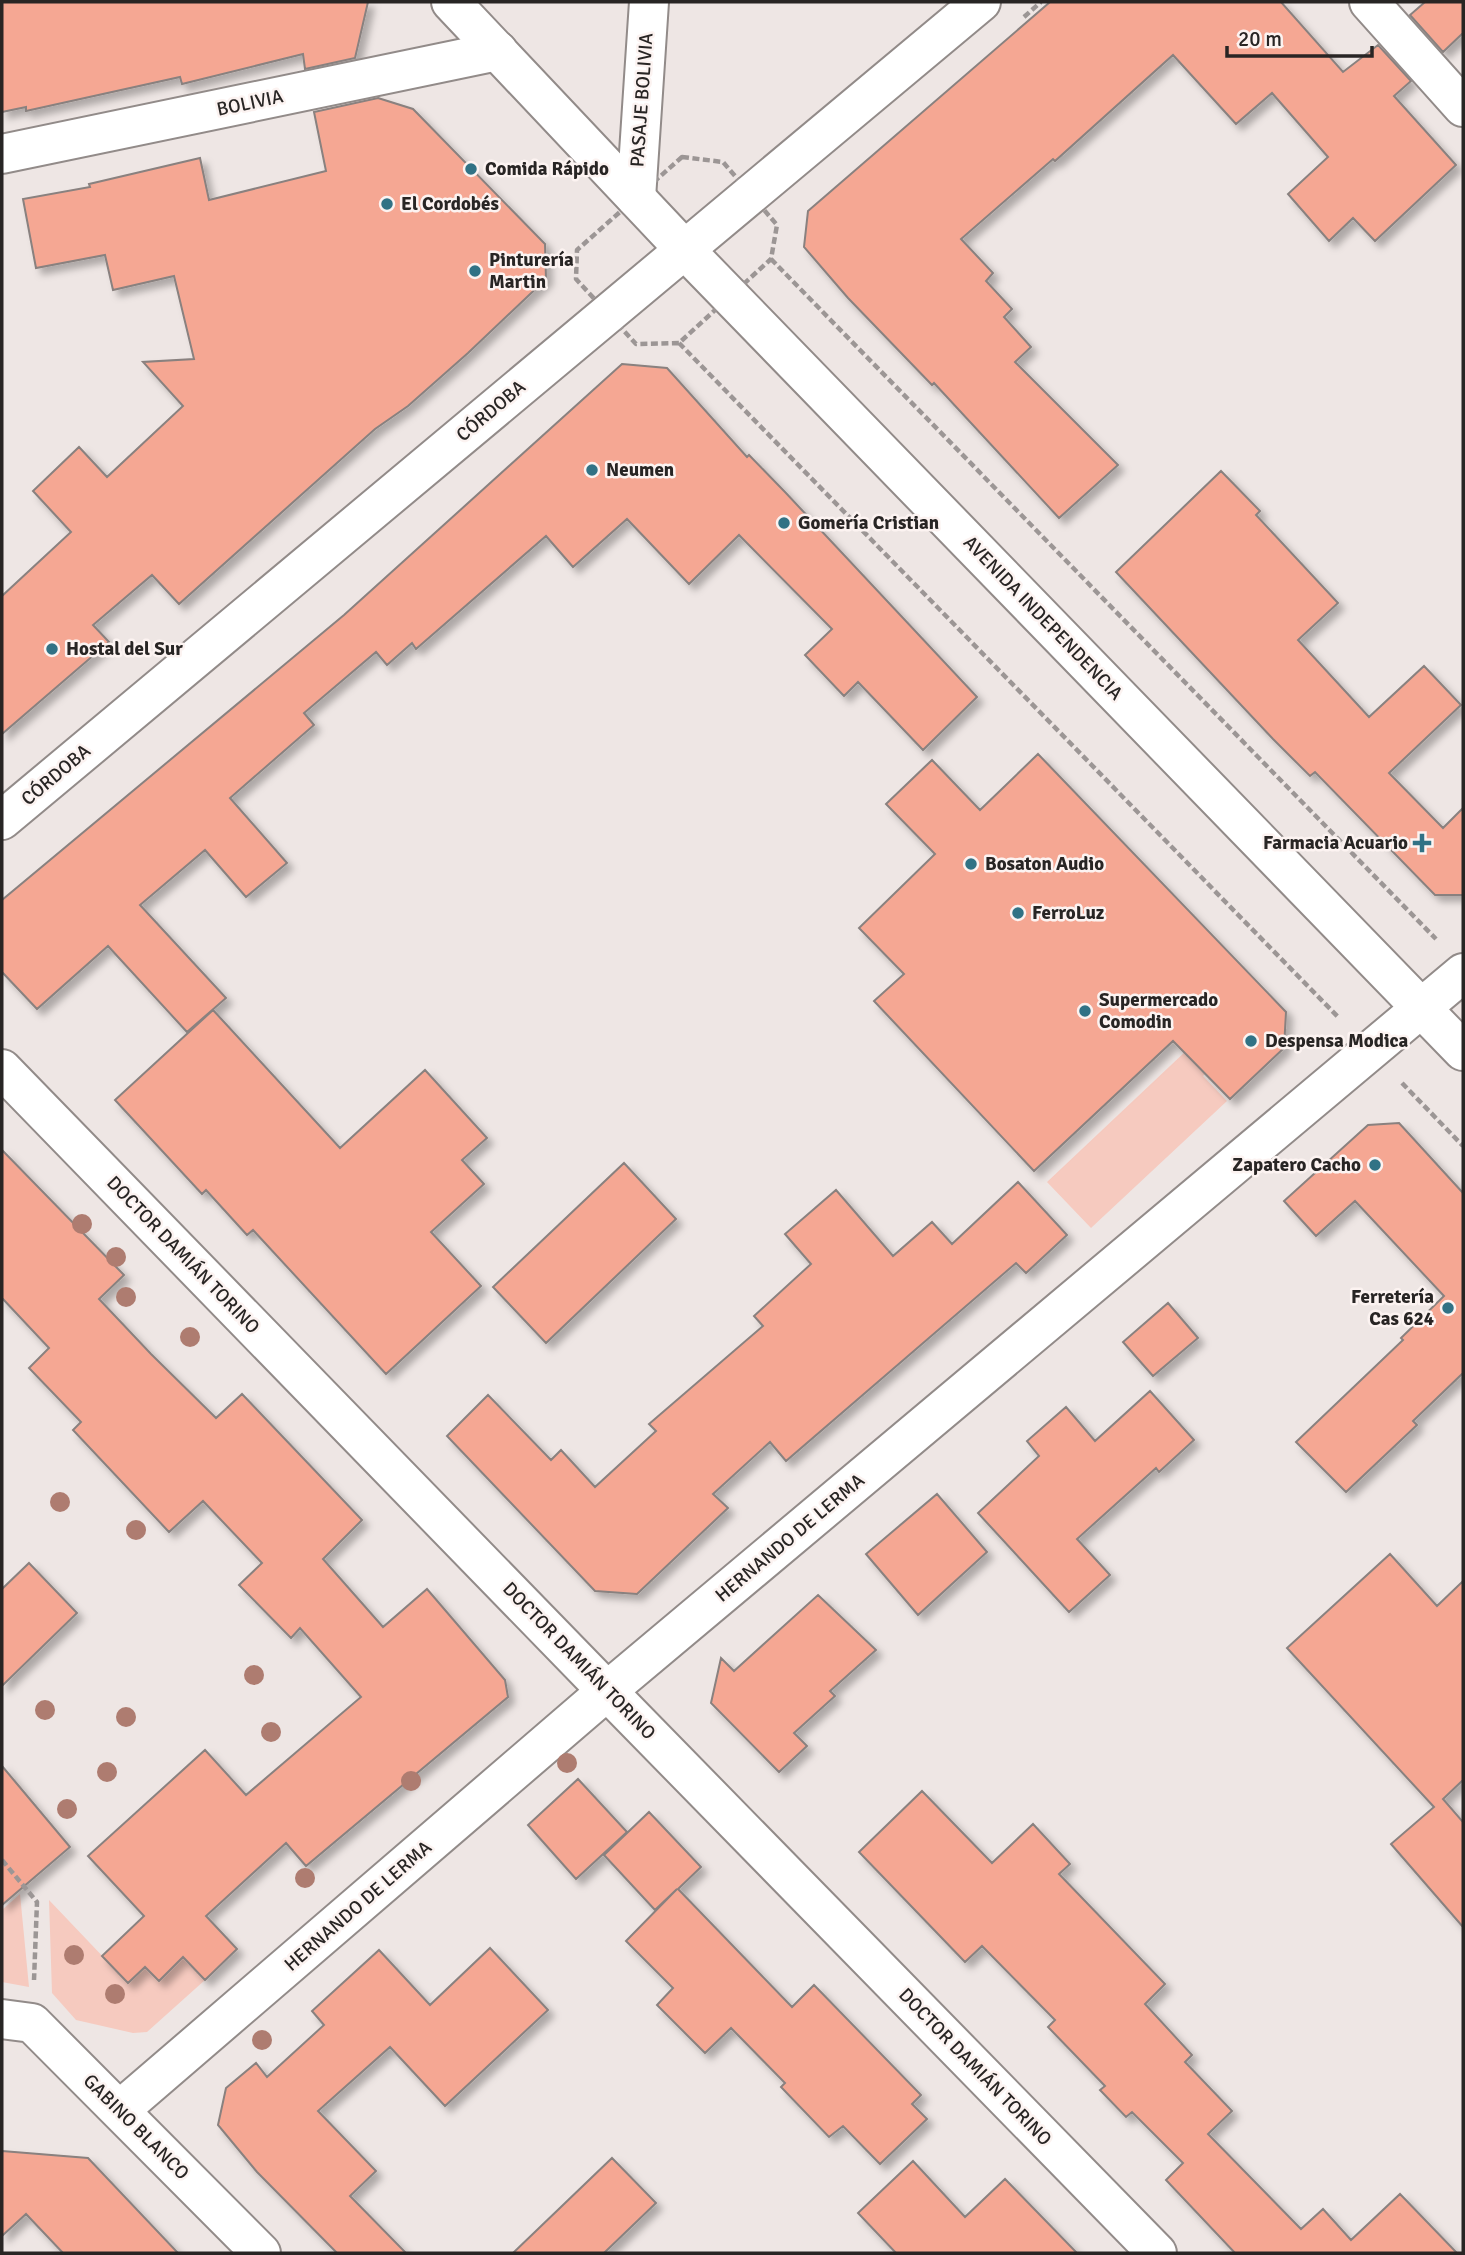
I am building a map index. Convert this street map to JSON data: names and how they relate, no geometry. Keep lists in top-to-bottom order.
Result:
{
  "streets": {
    "main road": [
      "PASAJE BOLIVIA",
      "BOLIVIA",
      "CÓRDOBA",
      "AVENIDA INDEPENDENCIA",
      "DOCTOR DAMIÁN TORINO",
      "HERNANDO DE LERMA",
      "GABINO BLANCO"
    ]
  },
  "crossings": [
    ["PASAJE BOLIVIA", "AVENIDA INDEPENDENCIA"],
    ["BOLIVIA", "AVENIDA INDEPENDENCIA"],
    ["CÓRDOBA", "AVENIDA INDEPENDENCIA"],
    ["AVENIDA INDEPENDENCIA", "HERNANDO DE LERMA"],
    ["DOCTOR DAMIÁN TORINO", "HERNANDO DE LERMA"],
    ["HERNANDO DE LERMA", "GABINO BLANCO"]
  ],
  "places": {
    "other": [
      "Comida Rápido",
      "El Cordobés",
      "Pinturería Martin",
      "Neumen",
      "Gomería Cristian",
      "Hostal del Sur",
      "Bosaton Audio",
      "FerroLuz",
      "Supermercado Comodin",
      "Despensa Modica",
      "Zapatero Cacho",
      "Ferretería Cas 624"
    ],
    "health": ["Farmacia Acuario"]
  },
  "scale_bar": "20 m"
}
